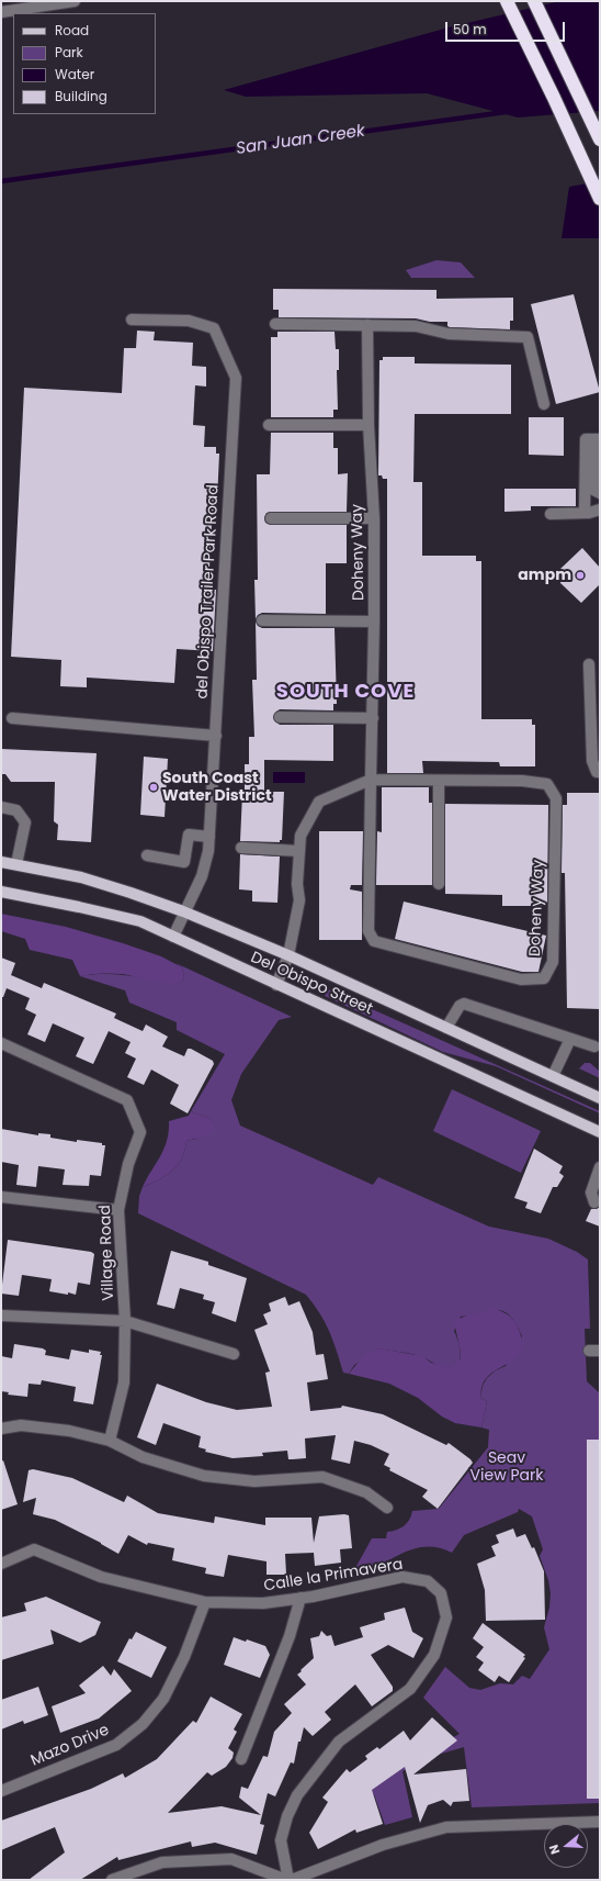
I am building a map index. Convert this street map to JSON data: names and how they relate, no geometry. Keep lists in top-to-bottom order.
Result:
{
  "streets": {
    "main road": ["Del Obispo Street"],
    "street": [
      "Doheny Way",
      "del Obispo Trailer Park Road",
      "Village Road",
      "Calle la Primavera",
      "Mazo Drive"
    ]
  },
  "crossings": [
    ["Doheny Way", "Del Obispo Street"],
    ["del Obispo Trailer Park Road", "Del Obispo Street"],
    ["Calle la Primavera", "Mazo Drive"]
  ],
  "districts": ["SOUTH COVE"],
  "water": ["San Juan Creek"],
  "parks": ["Seav View Park"],
  "places": ["ampm", "South Coast Water District"],
  "legend": [
    "Road",
    "Park",
    "Water",
    "Building"
  ],
  "scale_bar": "50 m",
  "north": "left"
}
